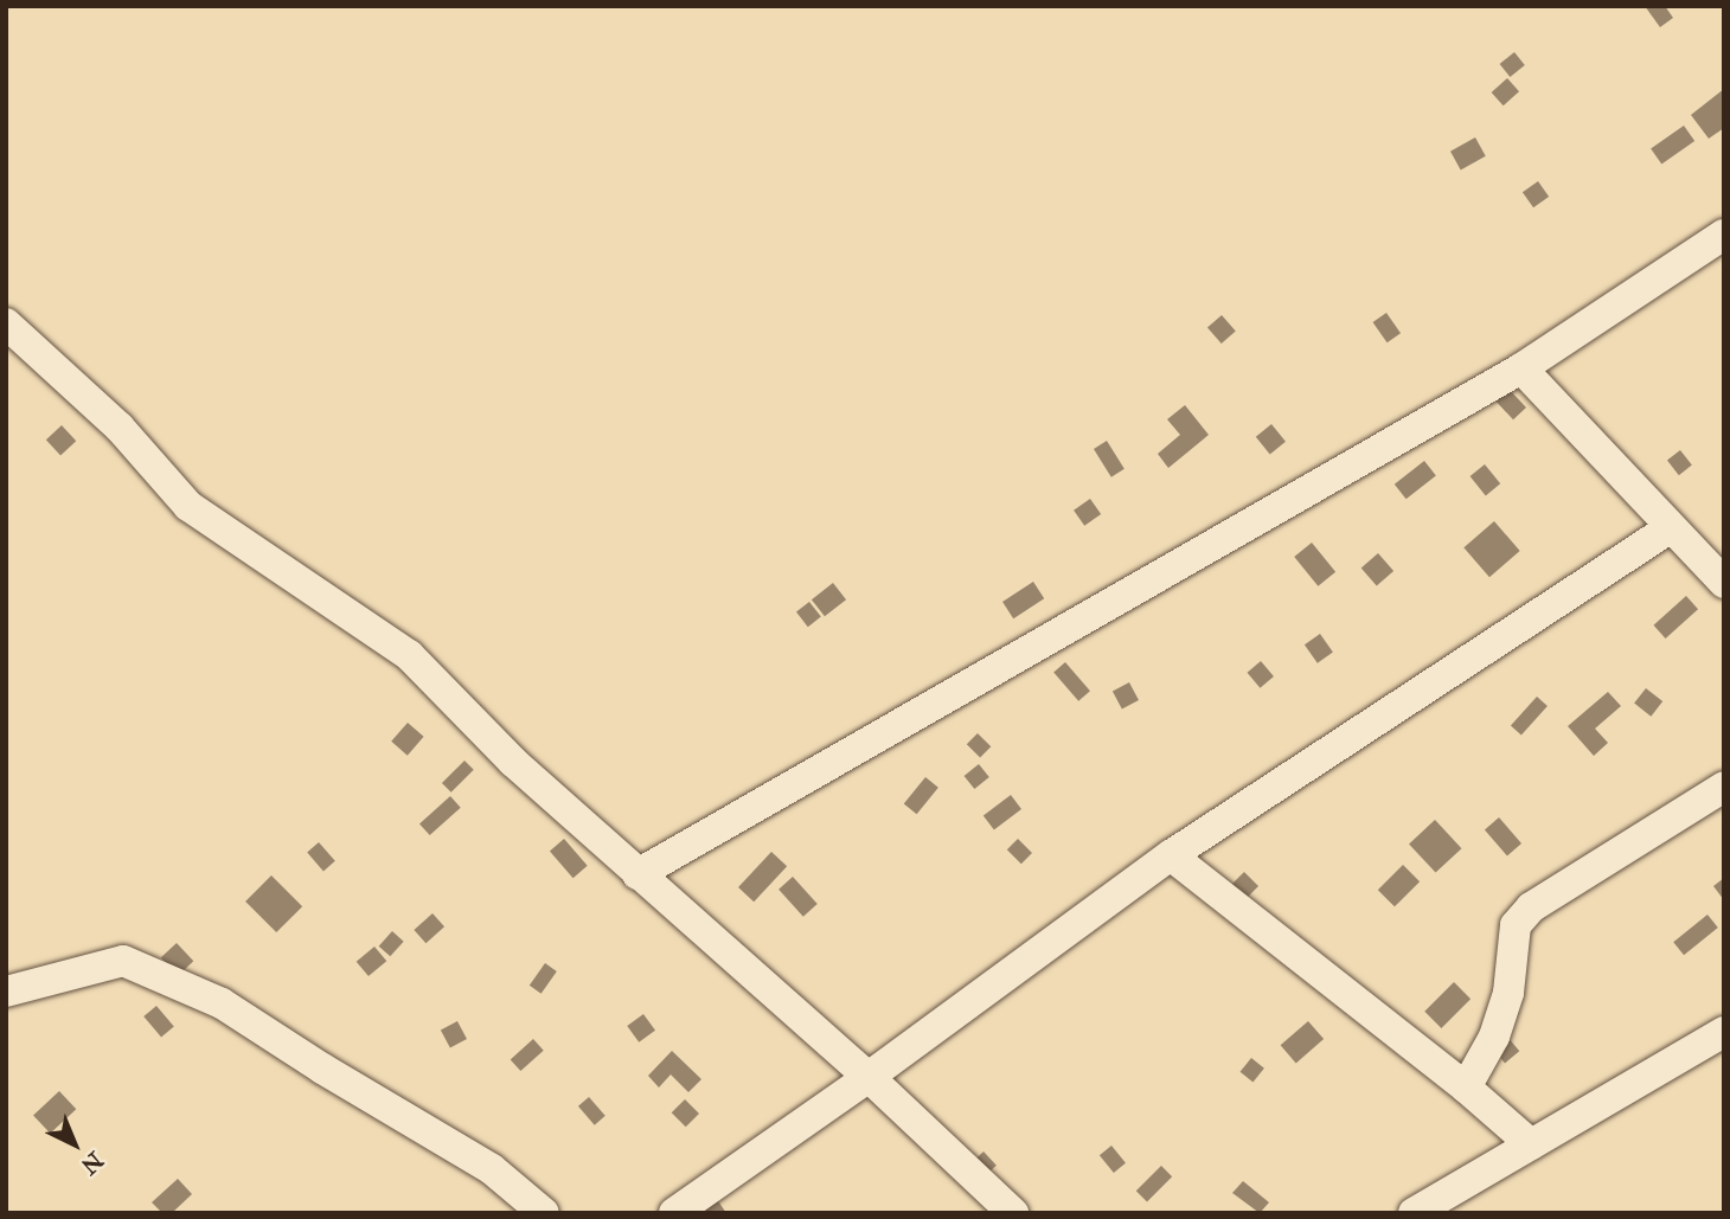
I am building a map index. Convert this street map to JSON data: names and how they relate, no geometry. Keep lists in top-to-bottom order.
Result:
{
  "north": "bottom right"
}
